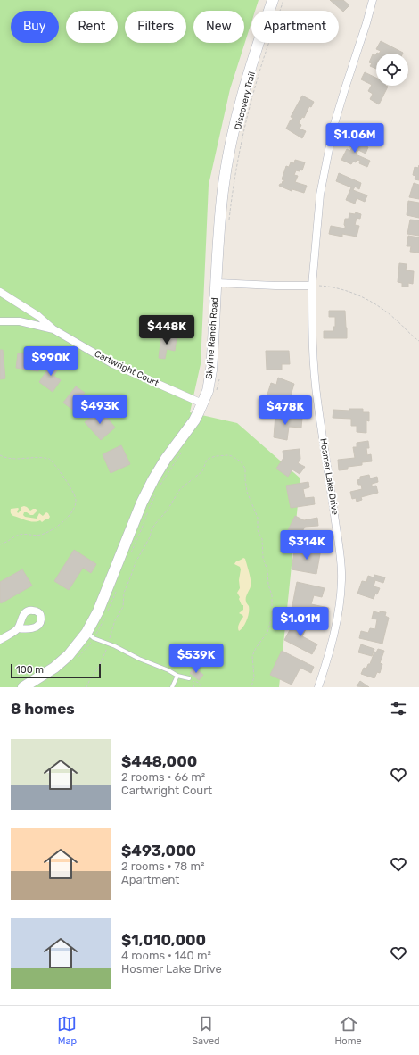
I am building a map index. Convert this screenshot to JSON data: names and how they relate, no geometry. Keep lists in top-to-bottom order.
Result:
{
  "streets": {
    "street": ["Skyline Ranch Road", "Cartwright Court", "Hosmer Lake Drive"],
    "path": ["Discovery Trail"]
  },
  "crossings": [
    ["Skyline Ranch Road", "Cartwright Court"]
  ],
  "scale_bar": "100 m",
  "page": {
    "chip": [
      "Buy",
      "Rent",
      "Filters",
      "New",
      "Apartment"
    ],
    "price": [
      "$1.06M",
      "$448K",
      "$990K",
      "$493K",
      "$478K",
      "$314K",
      "$1.01M",
      "$539K"
    ],
    "scale": "100 m",
    "heading": "8 homes",
    "list": [
      {
        "name": "$448,000",
        "note": "2 rooms · 66 m² · Cartwright Court"
      },
      {
        "name": "$493,000",
        "note": "2 rooms · 78 m² · Apartment"
      },
      {
        "name": "$1,010,000",
        "note": "4 rooms · 140 m² · Hosmer Lake Drive"
      }
    ],
    "tabs": ["Map", "Saved", "Home"]
  }
}
